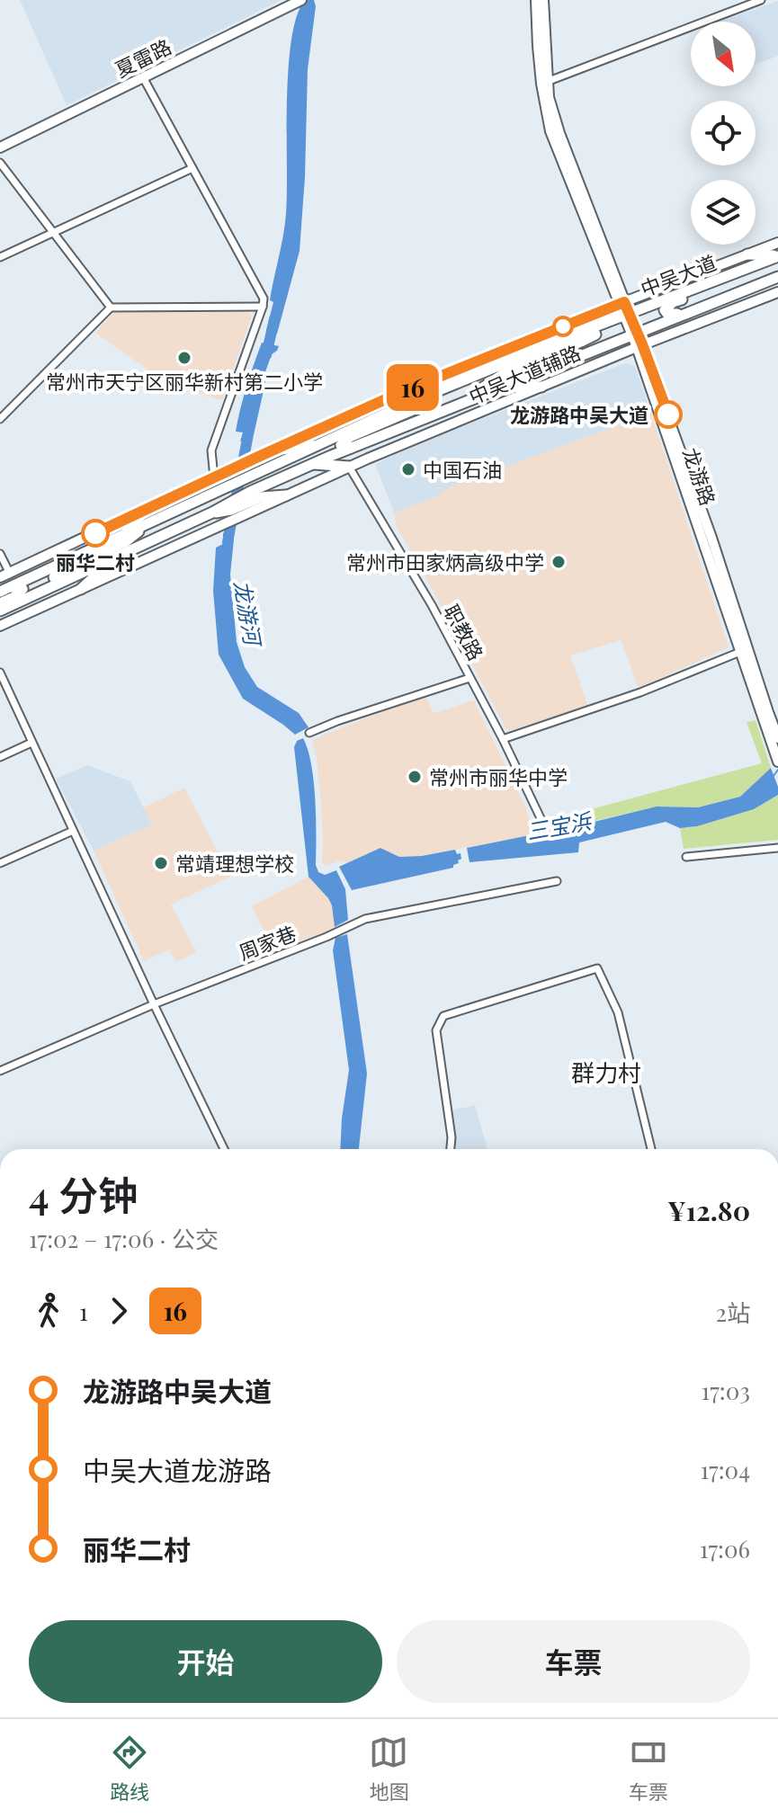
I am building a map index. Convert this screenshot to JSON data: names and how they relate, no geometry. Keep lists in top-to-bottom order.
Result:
{
  "streets": {
    "main road": [
      "夏雷路",
      "中吴大道",
      "中吴大道辅路",
      "龙游路"
    ],
    "street": ["职教路", "周家巷"]
  },
  "crossings": [
    ["中吴大道", "龙游路"],
    ["中吴大道辅路", "龙游路"],
    ["中吴大道辅路", "职教路"]
  ],
  "districts": ["群力村"],
  "water": ["龙游河", "三宝浜"],
  "places": [
    "常州市天宁区丽华新村第二小学",
    "龙游路中吴大道",
    "中国石油",
    "丽华二村",
    "常州市田家炳高级中学",
    "常州市丽华中学",
    "常靖理想学校"
  ],
  "lines": ["bus line 16"],
  "north": "bottom right",
  "page": {
    "on_map": "16",
    "heading": ["4 分钟", "17:02 – 17:06 · 公交", "¥12.80"],
    "legs": ["1", "16", "2站"],
    "list": [
      {
        "name": "龙游路中吴大道",
        "value": "17:03"
      },
      {
        "name": "中吴大道龙游路",
        "value": "17:04"
      },
      {
        "name": "丽华二村",
        "value": "17:06"
      }
    ],
    "buttons": ["开始", "车票"],
    "tabs": ["路线", "地图", "车票"]
  }
}
